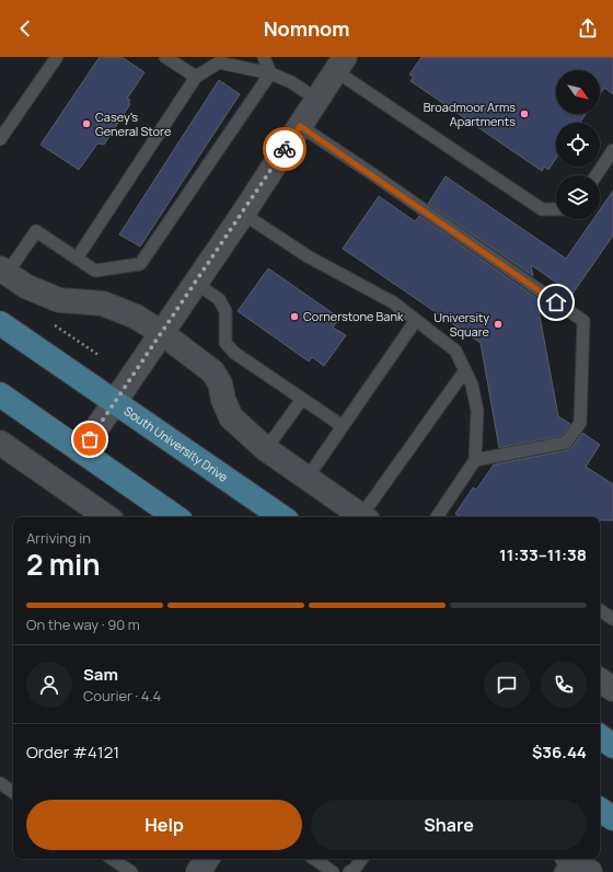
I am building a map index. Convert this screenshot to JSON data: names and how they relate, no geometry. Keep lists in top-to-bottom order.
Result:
{
  "streets": {
    "main road": ["South University Drive"]
  },
  "places": [
    "Broadmoor Arms Apartments",
    "Casey's General Store",
    "Cornerstone Bank",
    "University Square"
  ],
  "north": "bottom right",
  "page": {
    "header": "Nomnom",
    "heading": ["2 min", "Arriving in", "11:33–11:38"],
    "panel": [
      "Sam",
      "Courier · 4.4",
      "Order #4121",
      "$36.44"
    ],
    "bar": "On the way · 90 m",
    "buttons": ["Help", "Share"]
  }
}
